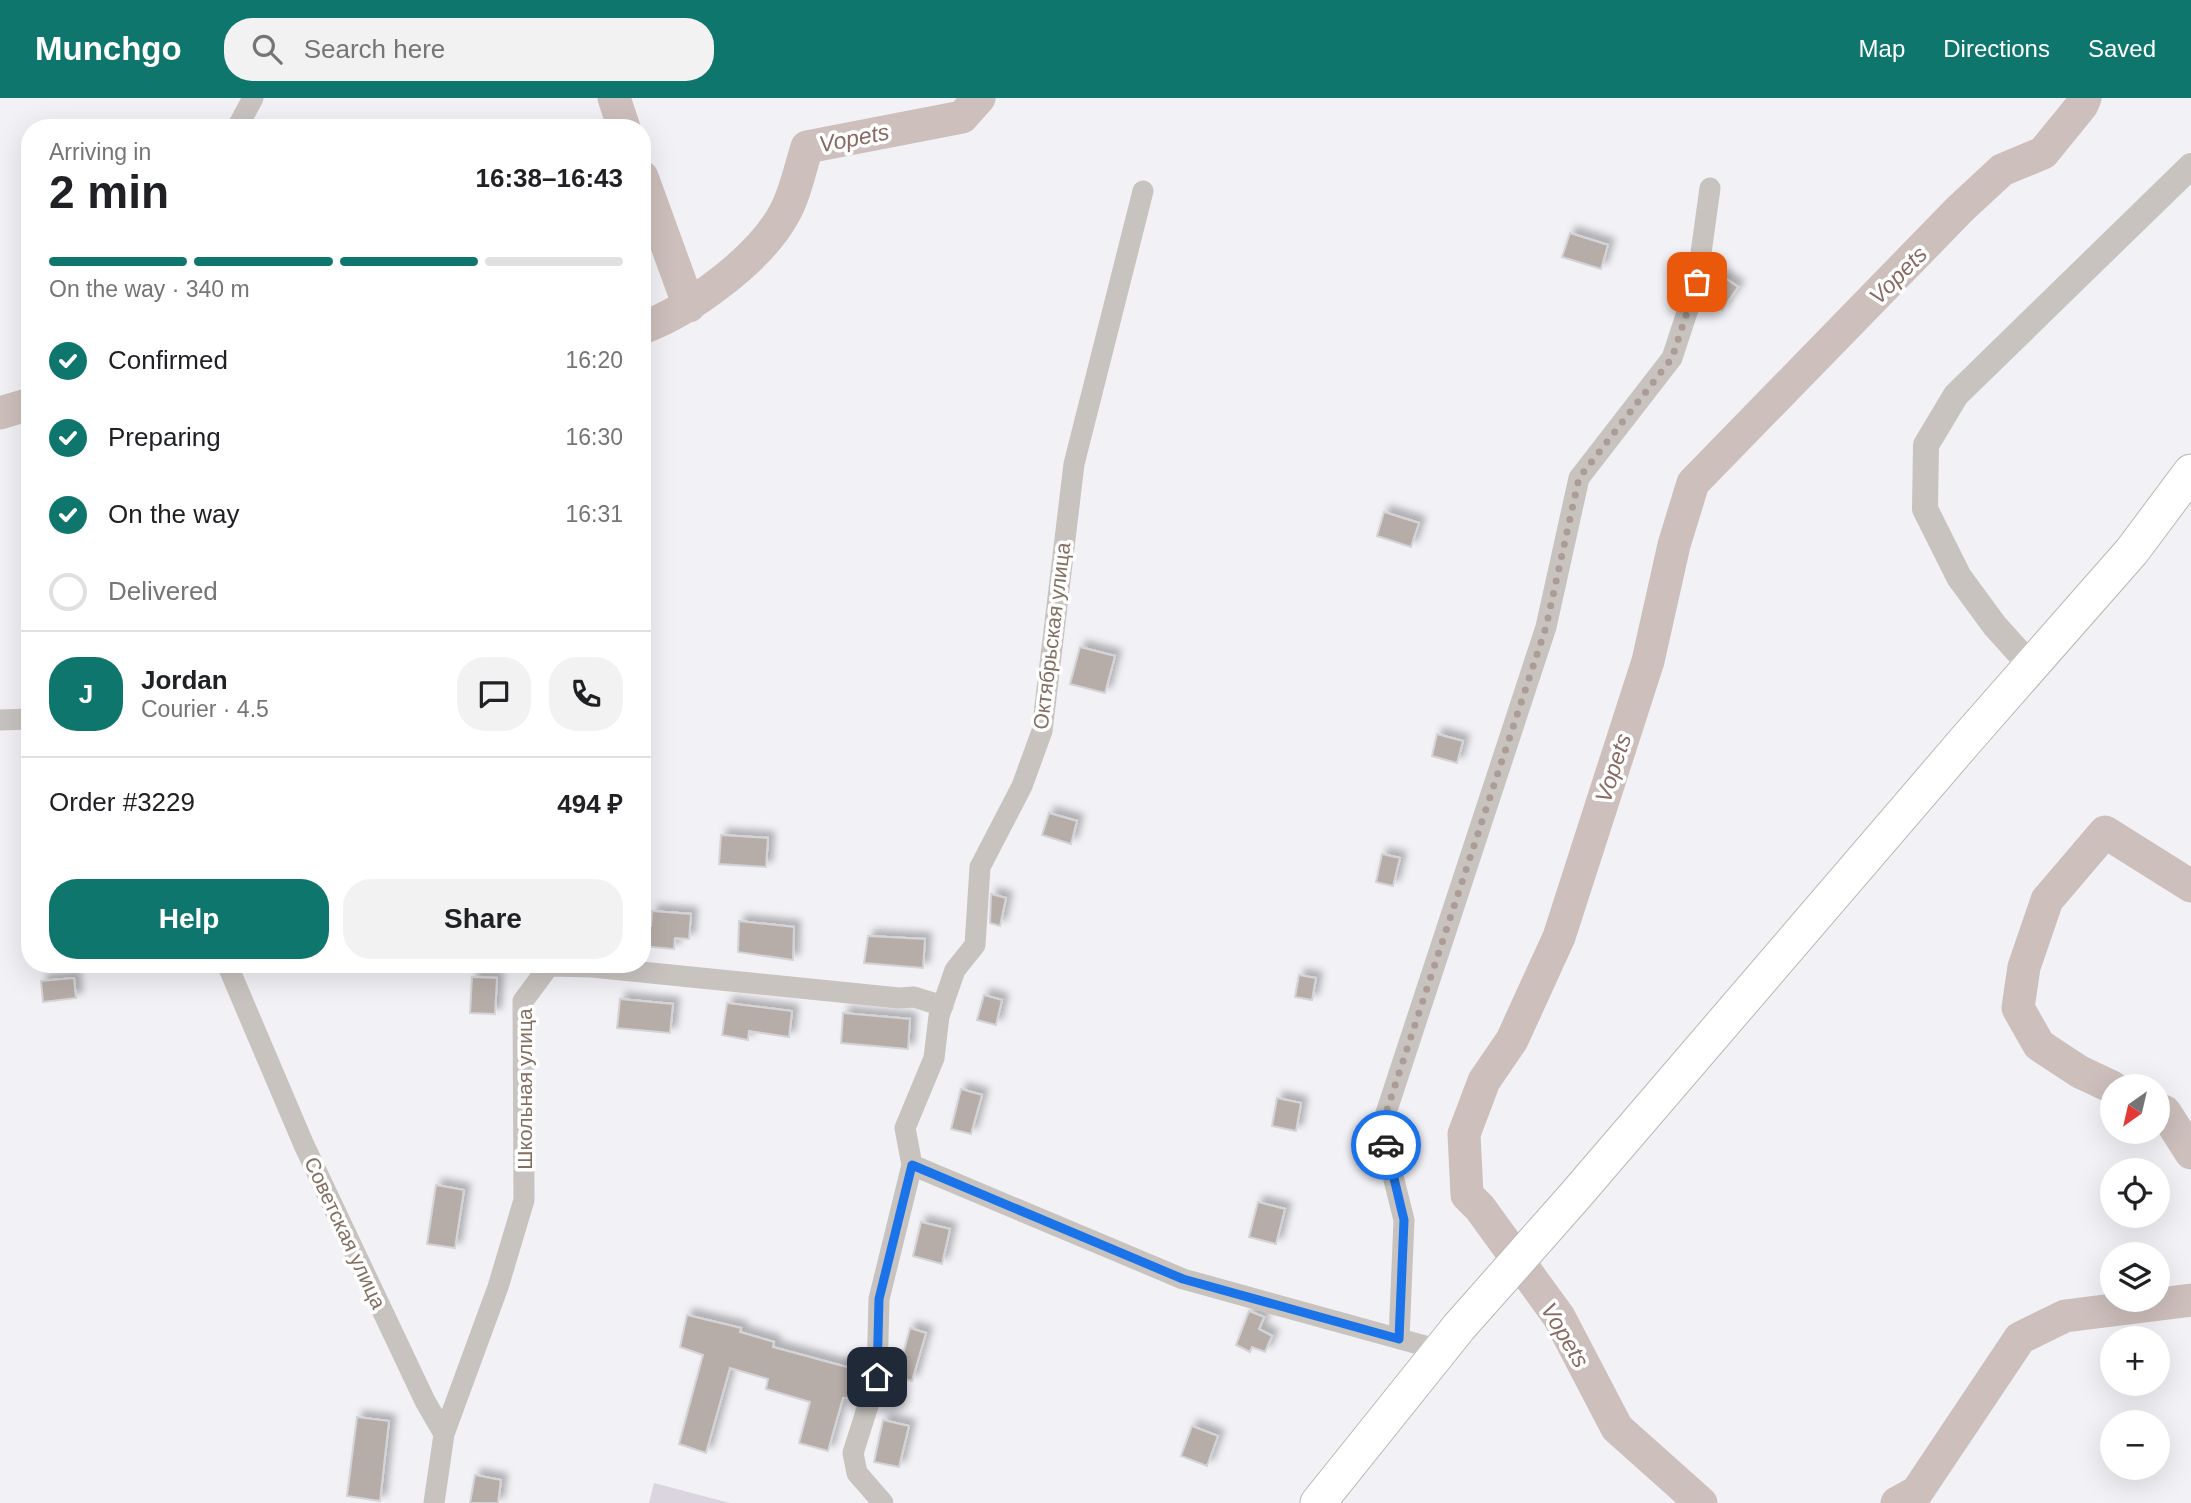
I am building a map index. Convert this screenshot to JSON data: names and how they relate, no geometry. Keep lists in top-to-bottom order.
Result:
{
  "streets": {
    "street": ["Октябрьская улица", "Школьная улица", "Советская улица"]
  },
  "crossings": [
    ["Октябрьская улица", "Школьная улица"],
    ["Школьная улица", "Советская улица"]
  ],
  "water": ["Vopets"],
  "north": "bottom left",
  "page": {
    "header": "Munchgo",
    "search": "Search here",
    "nav": ["Map", "Directions", "Saved"],
    "heading": ["2 min", "Arriving in", "16:38–16:43"],
    "panel": [
      "Jordan",
      "Courier · 4.5",
      "Order #3229",
      "494 ₽"
    ],
    "bar": "On the way · 340 m",
    "list": [
      ["Confirmed", "16:20"],
      ["Preparing", "16:30"],
      ["On the way", "16:31"],
      "Delivered"
    ],
    "round": "J",
    "buttons": ["Help", "Share"],
    "map_buttons": ["+", "−"]
  }
}
